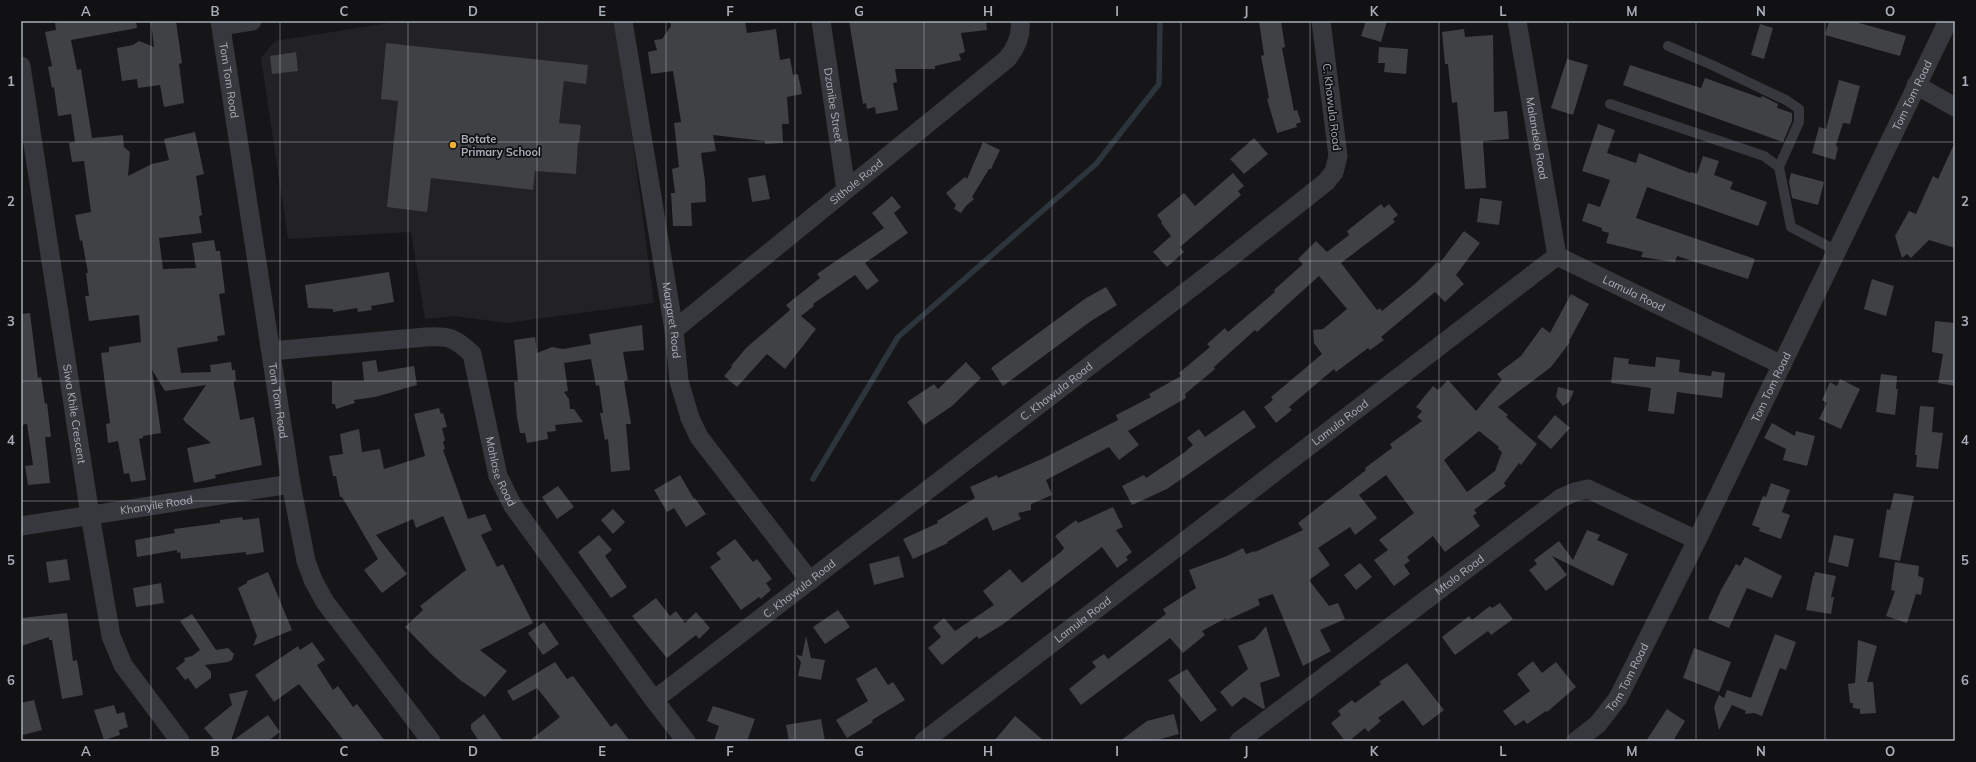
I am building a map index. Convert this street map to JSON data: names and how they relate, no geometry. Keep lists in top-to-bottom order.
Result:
{
  "streets": {
    "street": [
      "Tom Tom Road",
      "Dzanibe Street",
      "C. Khawula Road",
      "Malandela Road",
      "Sithole Road",
      "Lamula Road",
      "Margaret Road",
      "Siwa Khile Crescent",
      "Mahlase Road",
      "Khanyile Road",
      "Mtolo Road"
    ]
  },
  "crossings": [
    ["Tom Tom Road", "Lamula Road"],
    ["Tom Tom Road", "Mahlase Road"],
    ["Tom Tom Road", "Khanyile Road"],
    ["Tom Tom Road", "Mtolo Road"],
    ["Dzanibe Street", "Sithole Road"],
    ["C. Khawula Road", "Margaret Road"],
    ["C. Khawula Road", "Mahlase Road"],
    ["Malandela Road", "Lamula Road"],
    ["Sithole Road", "Margaret Road"],
    ["Siwa Khile Crescent", "Khanyile Road"]
  ],
  "places": ["Botate Primary School"],
  "grid": {
    "columns": [
      "A",
      "B",
      "C",
      "D",
      "E",
      "F",
      "G",
      "H",
      "I",
      "J",
      "K",
      "L",
      "M",
      "N",
      "O"
    ],
    "rows": [
      "1",
      "2",
      "3",
      "4",
      "5",
      "6"
    ]
  }
}
